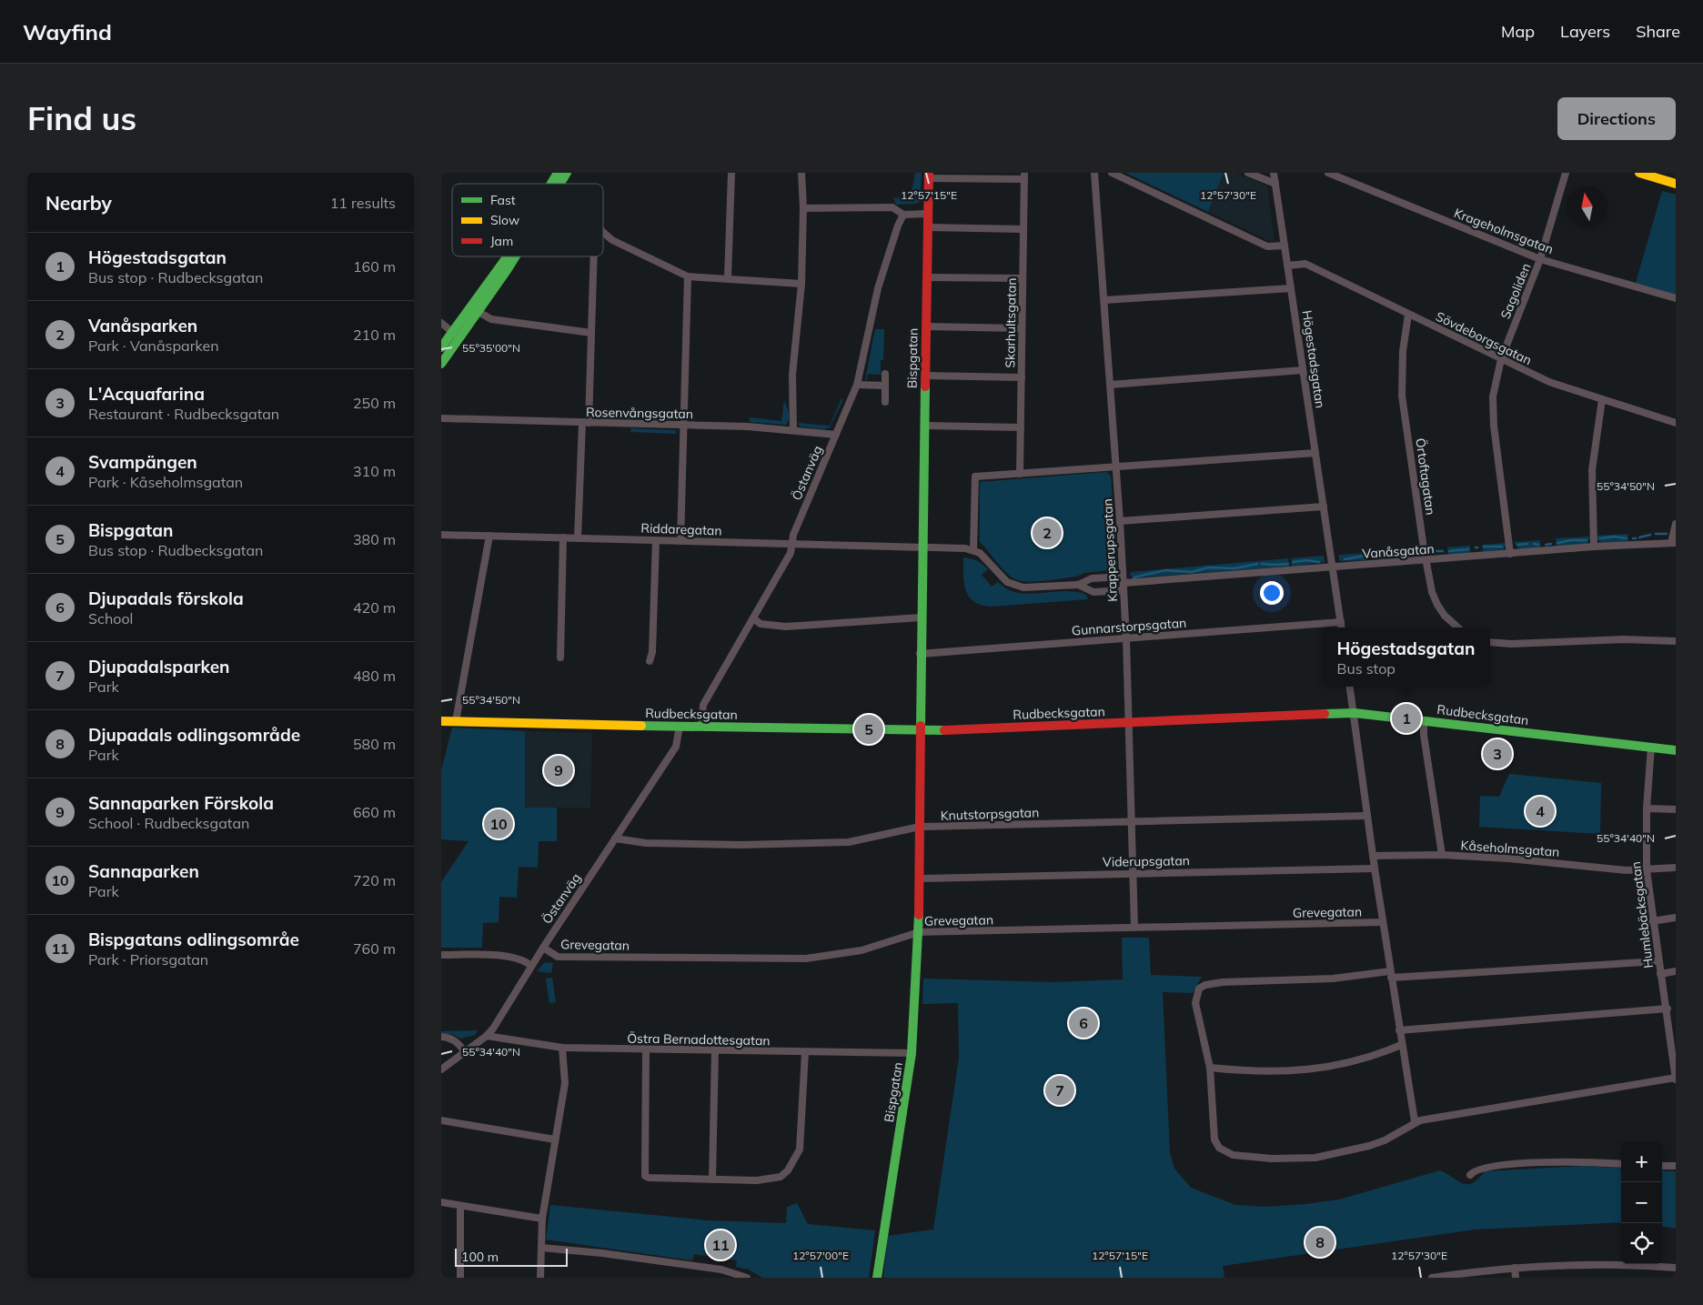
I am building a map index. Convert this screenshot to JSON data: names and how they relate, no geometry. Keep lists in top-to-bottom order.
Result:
{
  "streets": {
    "street": [
      "Krageholmsgatan",
      "Sagoliden",
      "Skarhultsgatan",
      "Sövdeborgsgatan",
      "Bispgatan",
      "Högestadsgatan",
      "Rosenvångsgatan",
      "Östanväg",
      "Örtoftagatan",
      "Riddaregatan",
      "Krapperupsgatan",
      "Vanåsgatan",
      "Gunnarstorpsgatan",
      "Rudbecksgatan",
      "Knutstorpsgatan",
      "Kåseholmsgatan",
      "Viderupsgatan",
      "Grevegatan",
      "Humlebäcksgatan",
      "Östra Bernadottesgatan"
    ]
  },
  "crossings": [
    ["Krageholmsgatan", "Sagoliden"],
    ["Sagoliden", "Sövdeborgsgatan"],
    ["Sagoliden", "Vanåsgatan"],
    ["Sövdeborgsgatan", "Högestadsgatan"],
    ["Sövdeborgsgatan", "Örtoftagatan"],
    ["Bispgatan", "Riddaregatan"],
    ["Bispgatan", "Gunnarstorpsgatan"],
    ["Bispgatan", "Rudbecksgatan"],
    ["Bispgatan", "Knutstorpsgatan"],
    ["Bispgatan", "Viderupsgatan"],
    ["Bispgatan", "Grevegatan"],
    ["Bispgatan", "Östra Bernadottesgatan"],
    ["Högestadsgatan", "Vanåsgatan"],
    ["Högestadsgatan", "Gunnarstorpsgatan"],
    ["Rosenvångsgatan", "Östanväg"],
    ["Östanväg", "Riddaregatan"],
    ["Östanväg", "Rudbecksgatan"],
    ["Östanväg", "Knutstorpsgatan"],
    ["Östanväg", "Grevegatan"],
    ["Östanväg", "Östra Bernadottesgatan"],
    ["Örtoftagatan", "Vanåsgatan"],
    ["Krapperupsgatan", "Vanåsgatan"],
    ["Krapperupsgatan", "Gunnarstorpsgatan"],
    ["Krapperupsgatan", "Rudbecksgatan"],
    ["Krapperupsgatan", "Knutstorpsgatan"],
    ["Krapperupsgatan", "Viderupsgatan"],
    ["Krapperupsgatan", "Grevegatan"],
    ["Rudbecksgatan", "Humlebäcksgatan"],
    ["Kåseholmsgatan", "Humlebäcksgatan"]
  ],
  "legend": ["Fast", "Slow", "Jam"],
  "scale_bar": "100 m",
  "north": "top",
  "page": {
    "header": "Wayfind",
    "nav": ["Map", "Layers", "Share"],
    "buttons": "Directions",
    "title": "Find us",
    "heading": ["Nearby", "11 results"],
    "list": [
      {
        "mark": "1",
        "name": "Högestadsgatan",
        "note": "Bus stop · Rudbecksgatan",
        "value": "160 m"
      },
      {
        "mark": "2",
        "name": "Vanåsparken",
        "note": "Park · Vanåsparken",
        "value": "210 m"
      },
      {
        "mark": "3",
        "name": "L'Acquafarina",
        "note": "Restaurant · Rudbecksgatan",
        "value": "250 m"
      },
      {
        "mark": "4",
        "name": "Svampängen",
        "note": "Park · Kåseholmsgatan",
        "value": "310 m"
      },
      {
        "mark": "5",
        "name": "Bispgatan",
        "note": "Bus stop · Rudbecksgatan",
        "value": "380 m"
      },
      {
        "mark": "6",
        "name": "Djupadals förskola",
        "note": "School",
        "value": "420 m"
      },
      {
        "mark": "7",
        "name": "Djupadalsparken",
        "note": "Park",
        "value": "480 m"
      },
      {
        "mark": "8",
        "name": "Djupadals odlingsområde",
        "note": "Park",
        "value": "580 m"
      },
      {
        "mark": "9",
        "name": "Sannaparken Förskola",
        "note": "School · Rudbecksgatan",
        "value": "660 m"
      },
      {
        "mark": "10",
        "name": "Sannaparken",
        "note": "Park",
        "value": "720 m"
      },
      {
        "mark": "11",
        "name": "Bispgatans odlingsområe",
        "note": "Park · Priorsgatan",
        "value": "760 m"
      }
    ],
    "pins": [
      "2",
      "1",
      "5",
      "3",
      "9",
      "4",
      "10",
      "6",
      "7",
      "8",
      "11"
    ],
    "popup": ["Högestadsgatan", "Bus stop"],
    "map_buttons": ["+", "−"],
    "scale": "100 m"
  },
  "coordinates": [
    "12°57'15\"E",
    "12°57'30\"E",
    "55°35'00\"N",
    "55°34'50\"N",
    "55°34'40\"N",
    "12°57'00\"E"
  ]
}
